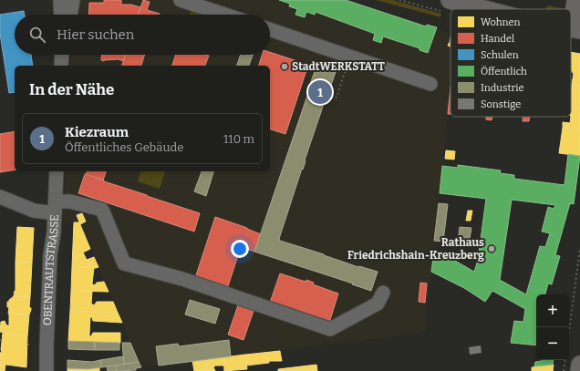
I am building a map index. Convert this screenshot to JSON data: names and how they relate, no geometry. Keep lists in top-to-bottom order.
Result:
{
  "streets": {
    "street": ["OBENTRAUTSTRASSE"]
  },
  "places": ["StadtWERKSTATT", "Rathaus Friedrichshain-Kreuzberg"],
  "legend": [
    "Wohnen",
    "Handel",
    "Schulen",
    "Öffentlich",
    "Industrie",
    "Sonstige"
  ],
  "page": {
    "search": "Hier suchen",
    "heading": "In der Nähe",
    "pins": "1",
    "list": [
      {
        "mark": "1",
        "name": "Kiezraum",
        "note": "Öffentliches Gebäude",
        "value": "110 m"
      }
    ],
    "map_buttons": ["+", "−"]
  }
}
